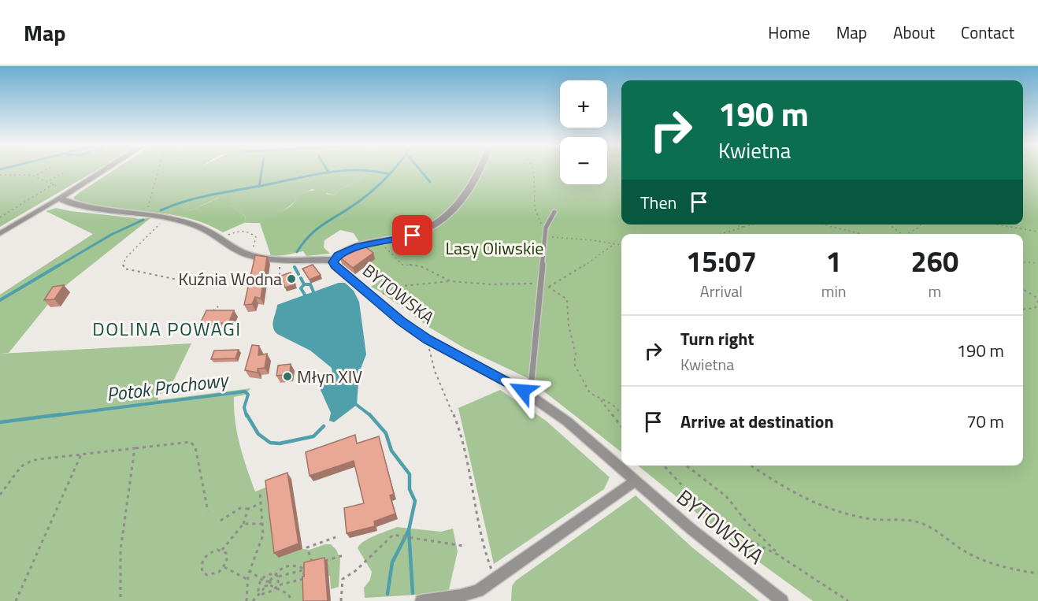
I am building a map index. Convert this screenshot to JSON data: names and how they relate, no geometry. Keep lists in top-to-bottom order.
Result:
{
  "streets": {
    "street": ["BYTOWSKA"]
  },
  "districts": ["DOLINA POWAGI"],
  "water": ["Potok Prochowy"],
  "parks": ["Lasy Oliwskie"],
  "places": ["Kuźnia Wodna", "Młyn XIV"],
  "page": {
    "header": "Map",
    "nav": [
      "Home",
      "Map",
      "About",
      "Contact"
    ],
    "map_buttons": ["+", "−"],
    "turn": ["190 m", "Kwietna"],
    "then": "Then",
    "eta": [
      "15:07",
      "Arrival",
      "1",
      "min",
      "260",
      "m"
    ],
    "list": [
      {
        "name": "Turn right",
        "note": "Kwietna",
        "value": "190 m"
      },
      {
        "name": "Arrive at destination",
        "value": "70 m"
      }
    ]
  }
}
